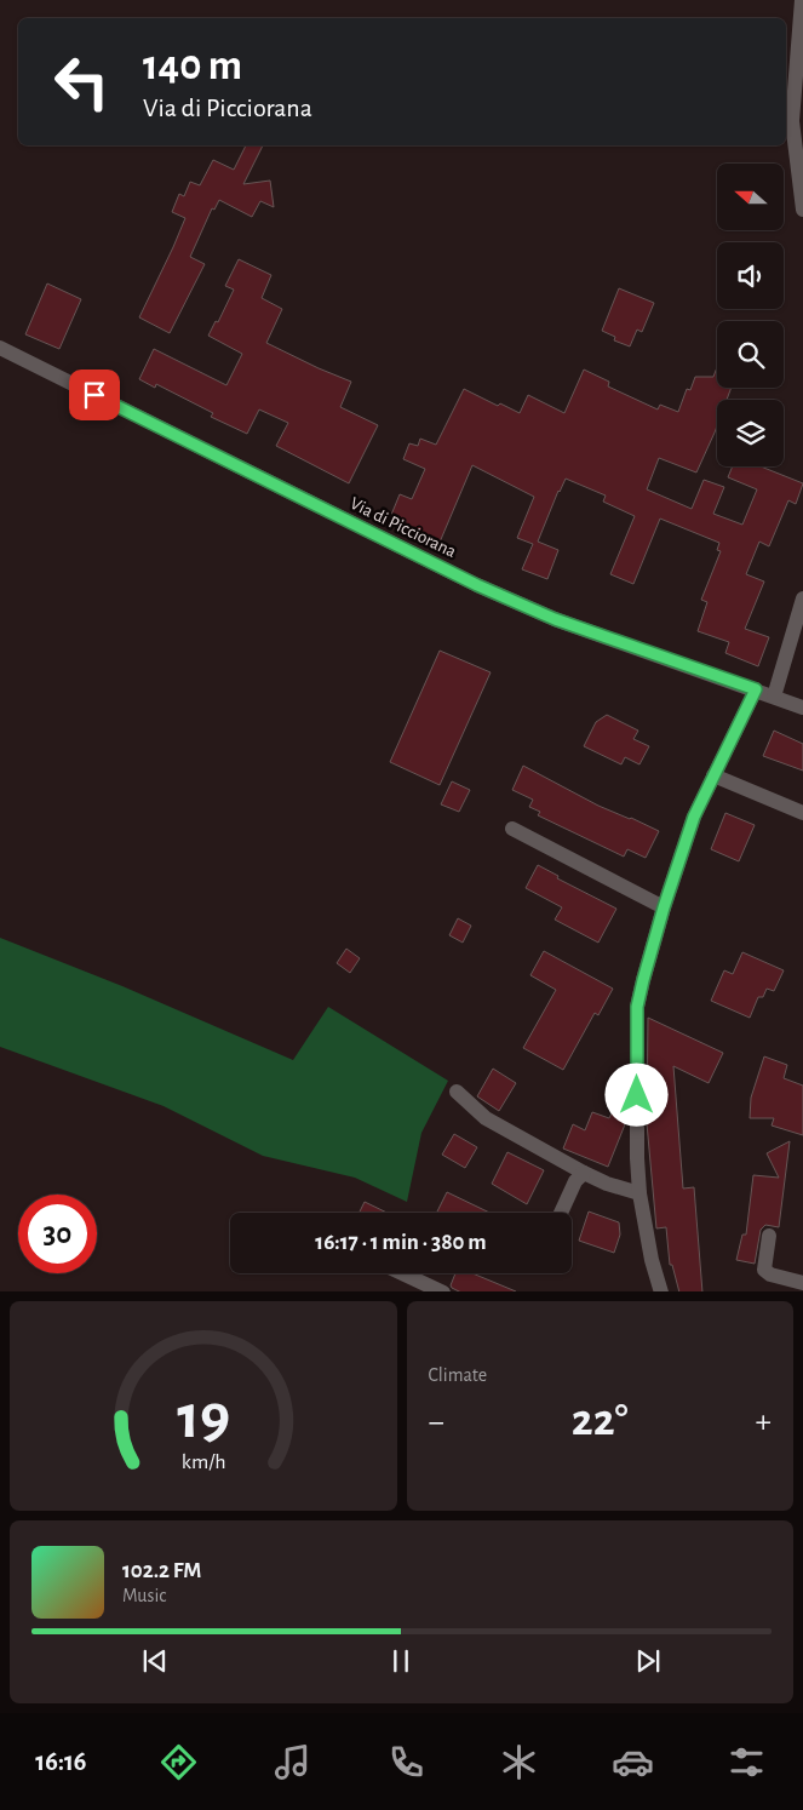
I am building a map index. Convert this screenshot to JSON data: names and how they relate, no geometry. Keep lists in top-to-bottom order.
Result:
{
  "streets": {
    "street": ["Via di Picciorana"]
  },
  "north": "left",
  "page": {
    "turn": ["140 m", "Via di Picciorana"],
    "limit": "30",
    "trip": "16:17 · 1 min · 380 m",
    "tile": "Climate",
    "heat": ["−", "22°", "+"],
    "song": ["102.2 FM", "Music"],
    "tabs": "16:16",
    "gauge": ["19", "km/h"]
  }
}
